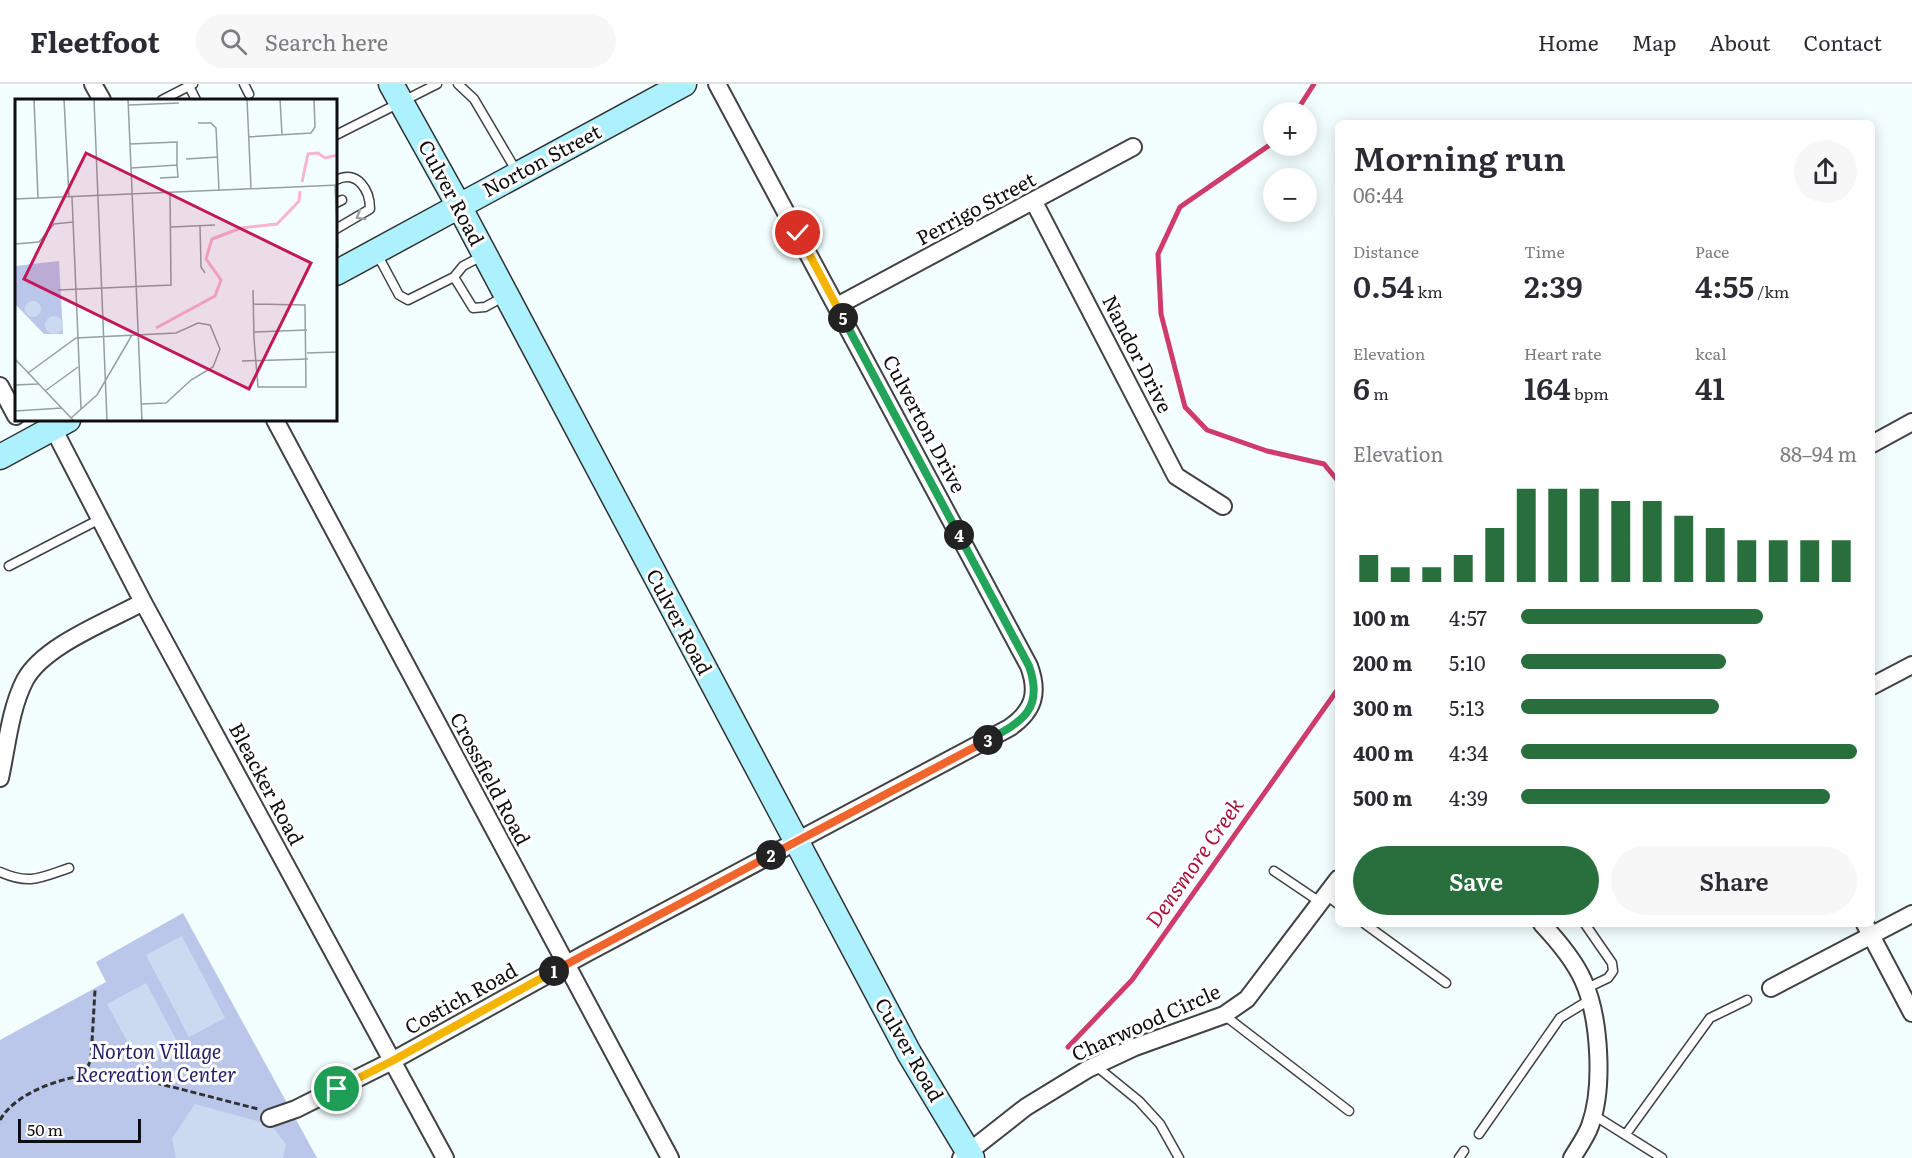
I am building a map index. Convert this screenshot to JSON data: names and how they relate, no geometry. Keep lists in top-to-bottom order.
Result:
{
  "streets": {
    "main road": ["Norton Street", "Culver Road"],
    "street": [
      "Perrigo Street",
      "Nandor Drive",
      "Culverton Drive",
      "Crossfield Road",
      "Bleacker Road",
      "Costich Road",
      "Charwood Circle"
    ]
  },
  "crossings": [
    ["Norton Street", "Culver Road"],
    ["Culver Road", "Culverton Drive"],
    ["Culver Road", "Costich Road"],
    ["Culver Road", "Charwood Circle"],
    ["Perrigo Street", "Nandor Drive"],
    ["Perrigo Street", "Culverton Drive"],
    ["Culverton Drive", "Costich Road"],
    ["Crossfield Road", "Costich Road"],
    ["Bleacker Road", "Costich Road"]
  ],
  "water": ["Densmore Creek"],
  "parks": ["Norton Village Recreation Center"],
  "scale_bar": "50 m",
  "page": {
    "header": "Fleetfoot",
    "search": "Search here",
    "nav": [
      "Home",
      "Map",
      "About",
      "Contact"
    ],
    "map_buttons": ["+", "−"],
    "heading": ["Morning run", "06:44"],
    "stats": [
      ["Distance", "0.54 km"],
      ["Time", "2:39"],
      ["Pace", "4:55 /km"],
      ["Elevation", "6 m"],
      ["Heart rate", "164 bpm"],
      ["kcal", "41"]
    ],
    "pins": [
      "5",
      "4",
      "3",
      "2",
      "1"
    ],
    "chart": ["Elevation", "88–94 m"],
    "list": [
      {
        "name": "100 m",
        "note": "4:57"
      },
      {
        "name": "200 m",
        "note": "5:10"
      },
      {
        "name": "300 m",
        "note": "5:13"
      },
      {
        "name": "400 m",
        "note": "4:34"
      },
      {
        "name": "500 m",
        "note": "4:39"
      }
    ],
    "buttons": ["Save", "Share"],
    "scale": "50 m"
  }
}
